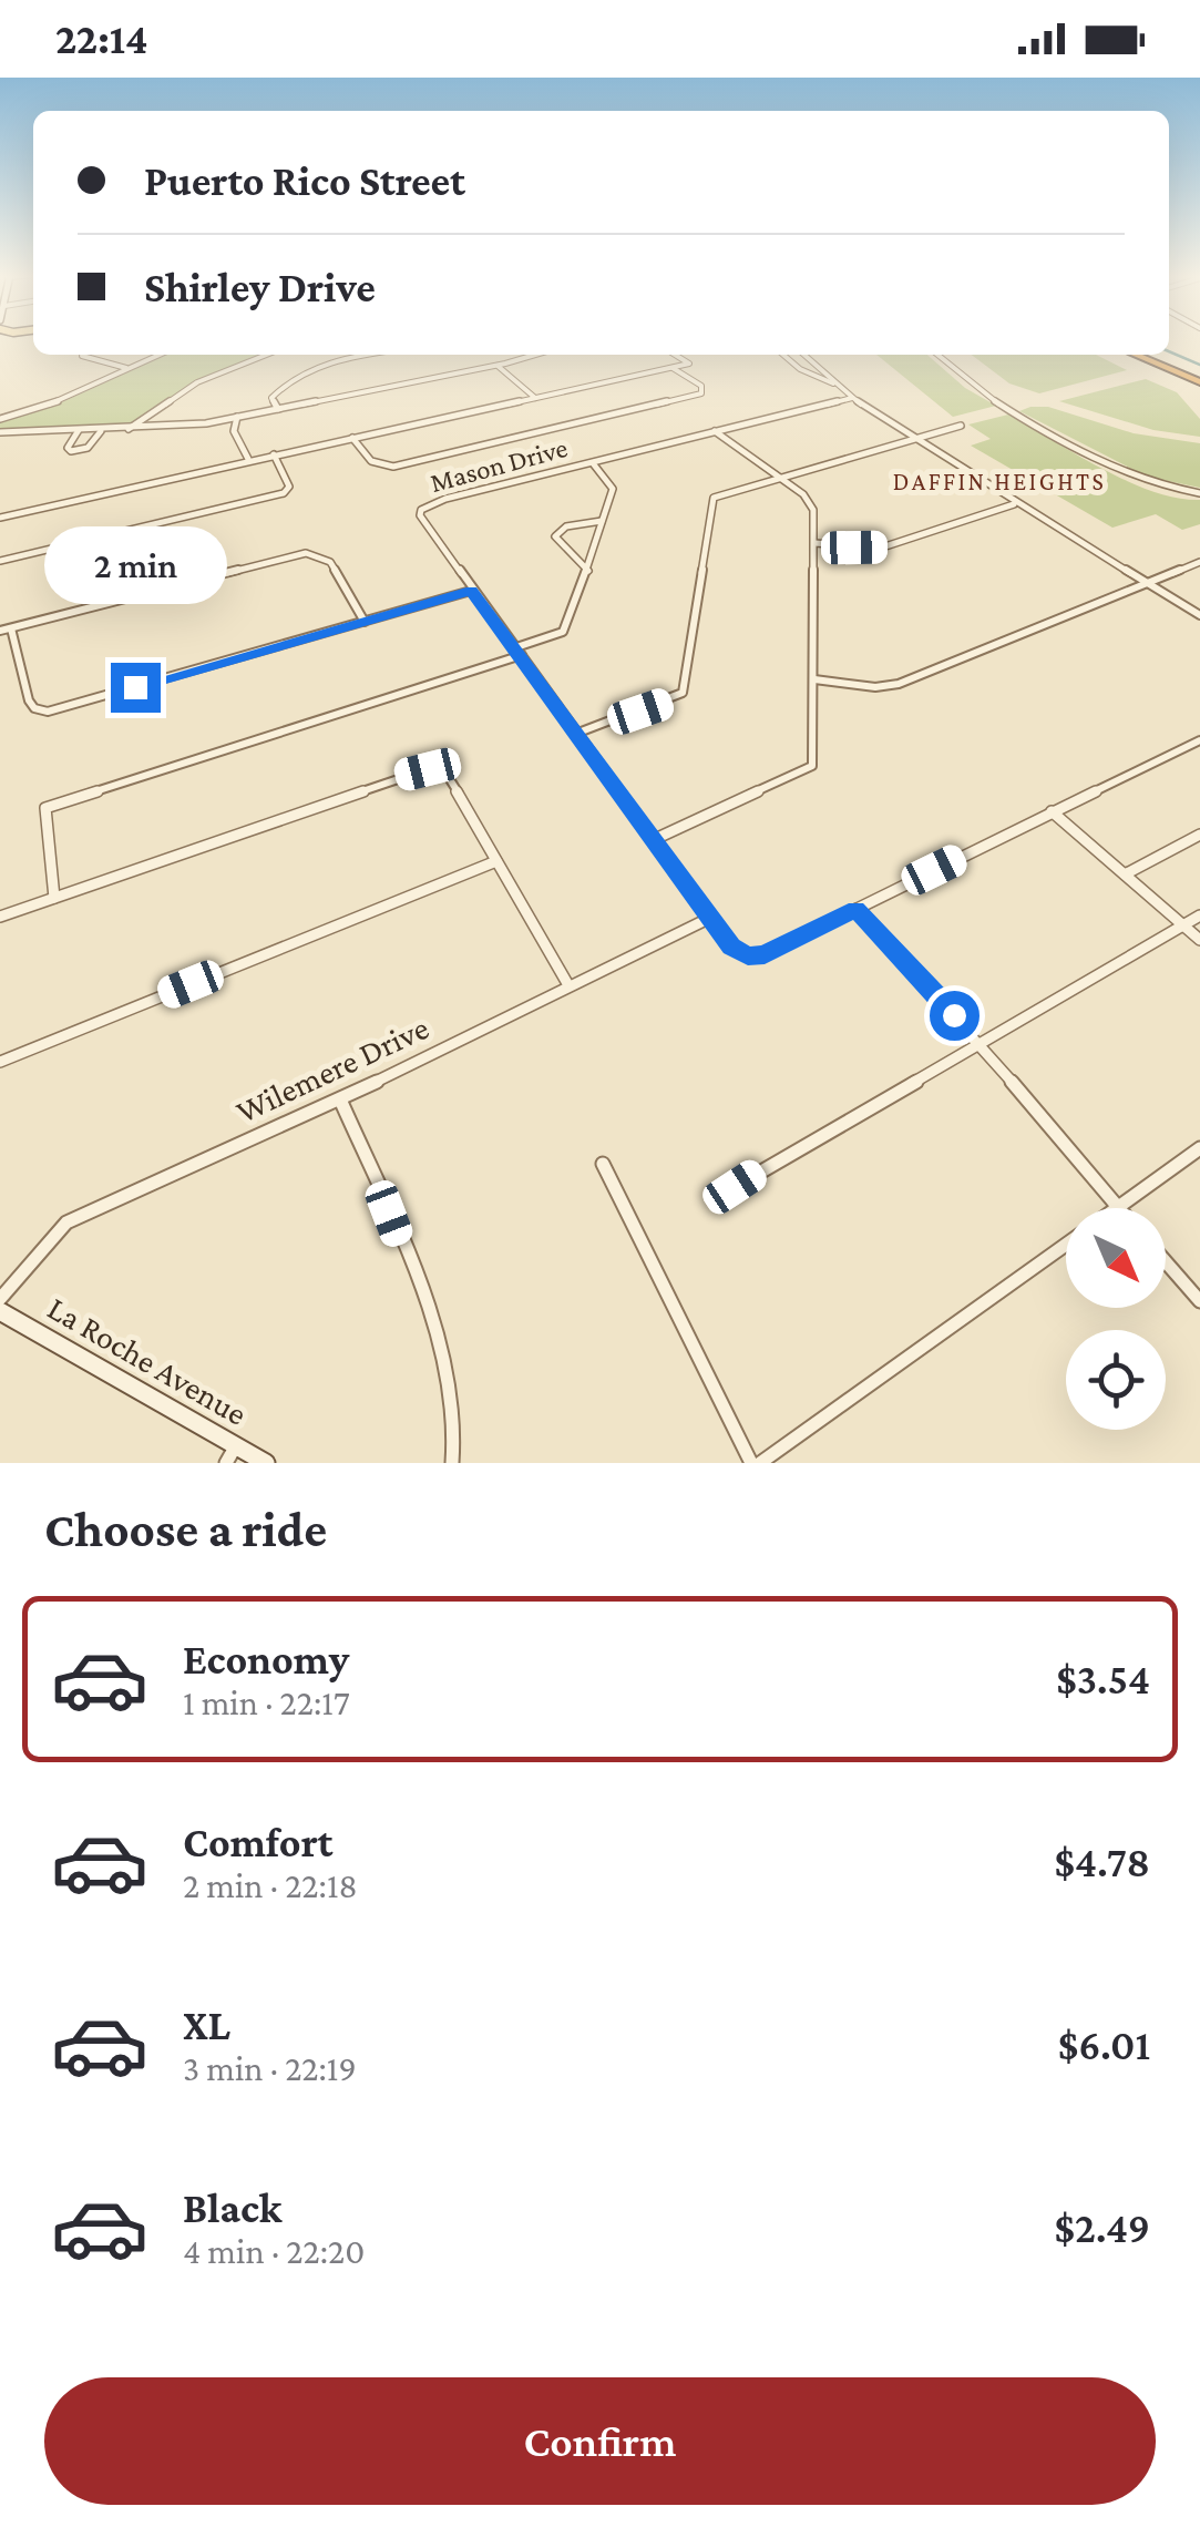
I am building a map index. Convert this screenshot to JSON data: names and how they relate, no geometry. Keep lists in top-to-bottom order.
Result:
{
  "streets": {
    "main road": ["La Roche Avenue"],
    "street": ["Mason Drive", "Wilemere Drive"]
  },
  "crossings": [
    ["Mason Drive", "Wilemere Drive"]
  ],
  "districts": ["DAFFIN HEIGHTS"],
  "north": "bottom right",
  "page": {
    "status": "22:14",
    "banner": ["Puerto Rico Street", "Shirley Drive"],
    "bubble": "2 min",
    "heading": "Choose a ride",
    "list": [
      {
        "name": "Economy",
        "note": "1 min · 22:17",
        "value": "$3.54"
      },
      {
        "name": "Comfort",
        "note": "2 min · 22:18",
        "value": "$4.78"
      },
      {
        "name": "XL",
        "note": "3 min · 22:19",
        "value": "$6.01"
      },
      {
        "name": "Black",
        "note": "4 min · 22:20",
        "value": "$2.49"
      }
    ],
    "buttons": "Confirm"
  }
}
